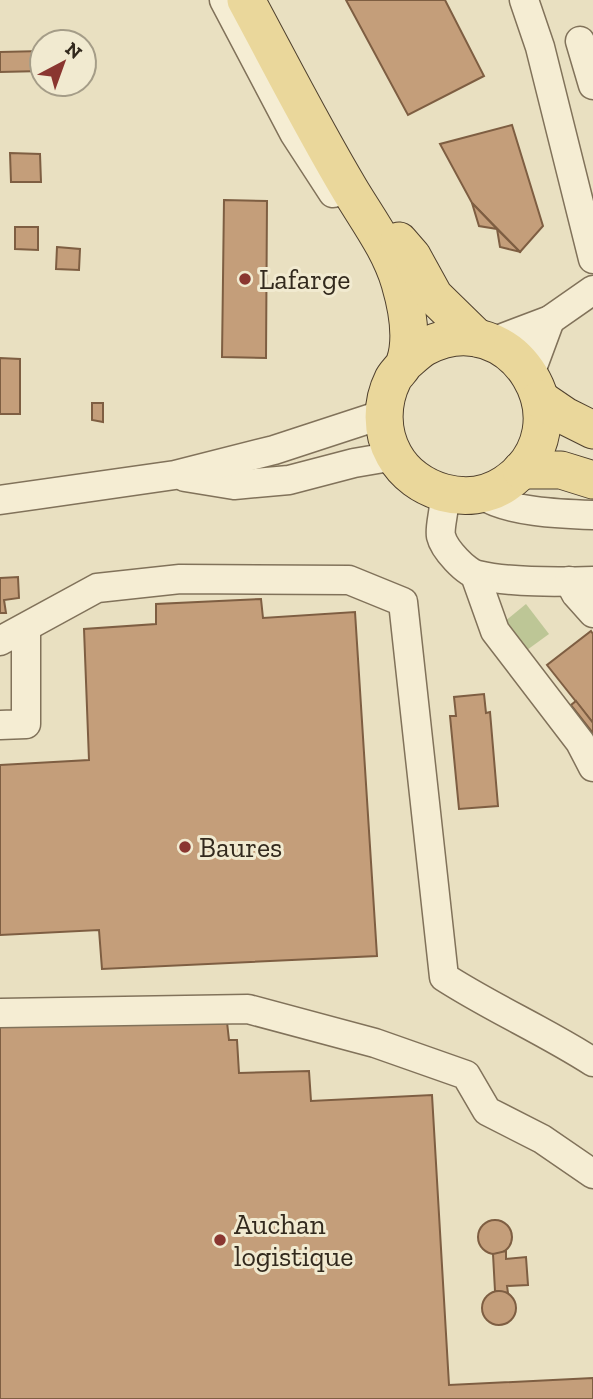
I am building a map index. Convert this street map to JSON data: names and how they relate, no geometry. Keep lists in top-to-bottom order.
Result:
{
  "places": ["Lafarge", "Baures", "Auchan logistique"],
  "north": "top right"
}
